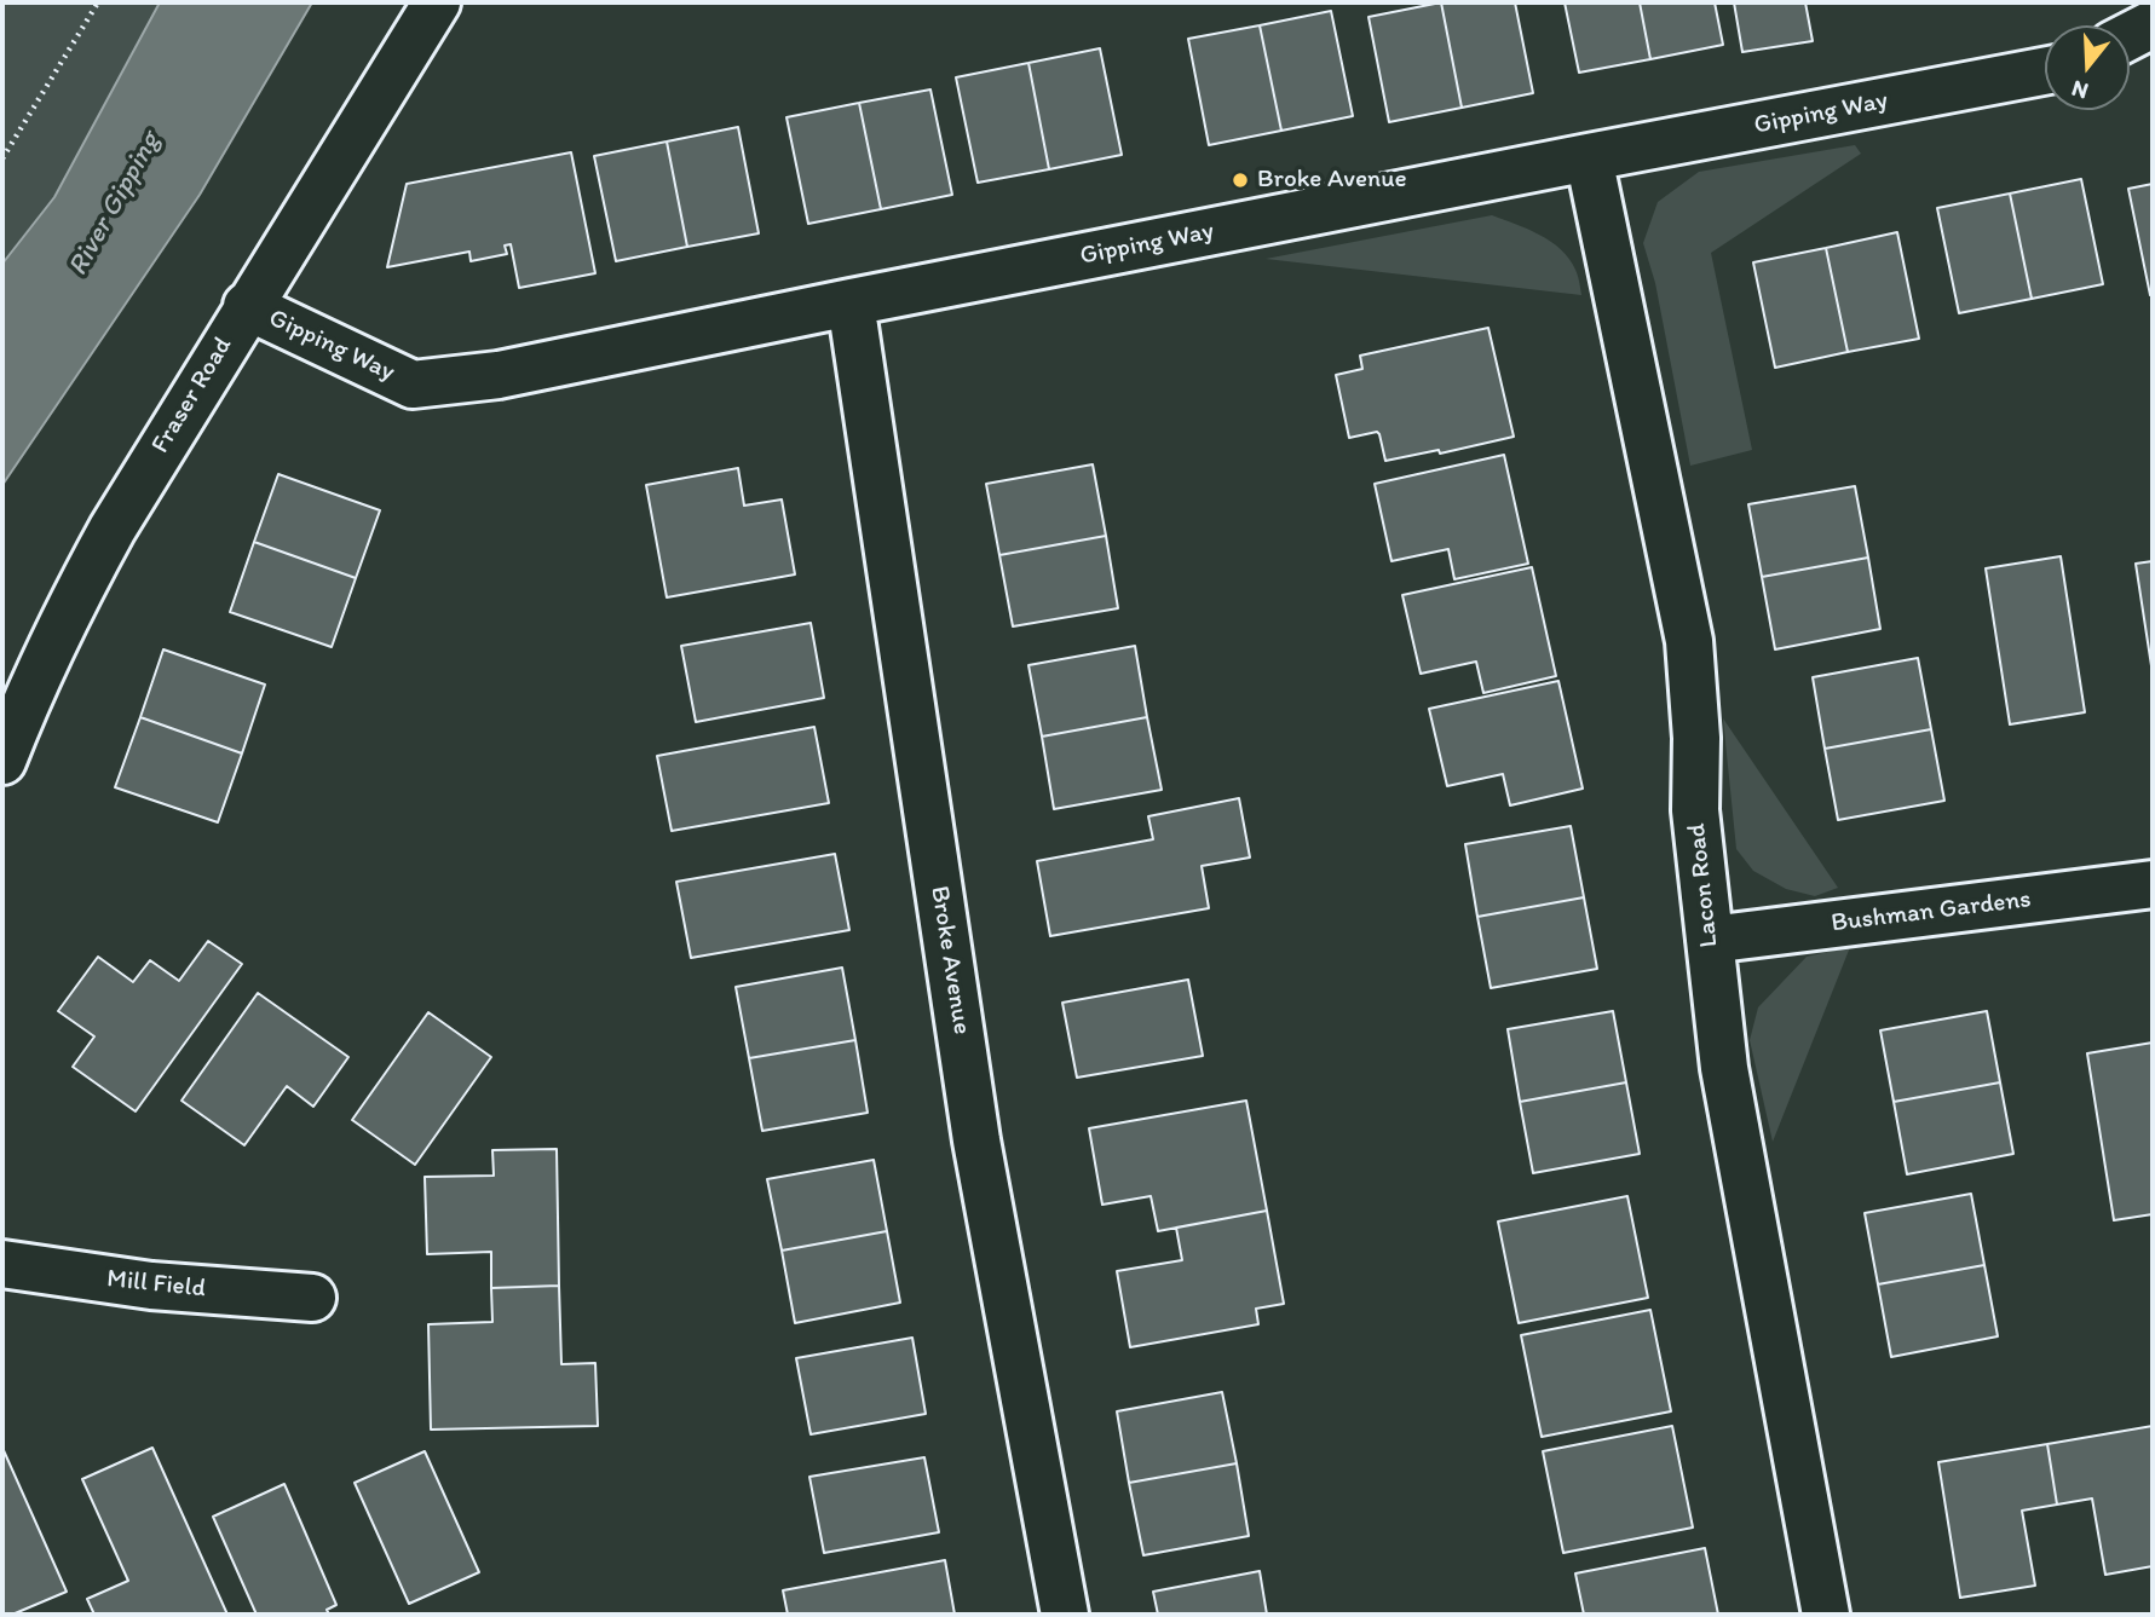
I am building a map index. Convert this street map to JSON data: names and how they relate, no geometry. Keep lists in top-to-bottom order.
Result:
{
  "streets": {
    "street": [
      "Gipping Way",
      "Fraser Road",
      "Lacon Road",
      "Bushman Gardens",
      "Broke Avenue",
      "Mill Field"
    ]
  },
  "crossings": [
    ["Gipping Way", "Fraser Road"],
    ["Gipping Way", "Lacon Road"],
    ["Gipping Way", "Broke Avenue"],
    ["Lacon Road", "Bushman Gardens"]
  ],
  "water": ["River Gipping"],
  "places": ["Broke Avenue"],
  "north": "bottom"
}
